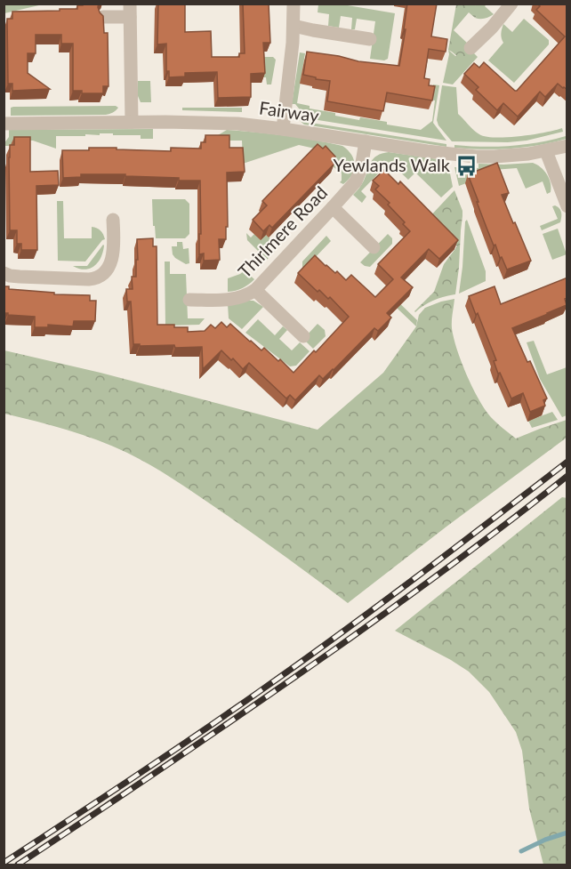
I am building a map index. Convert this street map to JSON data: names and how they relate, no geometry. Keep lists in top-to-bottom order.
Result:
{
  "streets": {
    "street": ["Fairway", "Thirlmere Road"]
  },
  "crossings": [
    ["Fairway", "Thirlmere Road"]
  ],
  "places": {
    "bus stop": ["Yewlands Walk"]
  }
}
